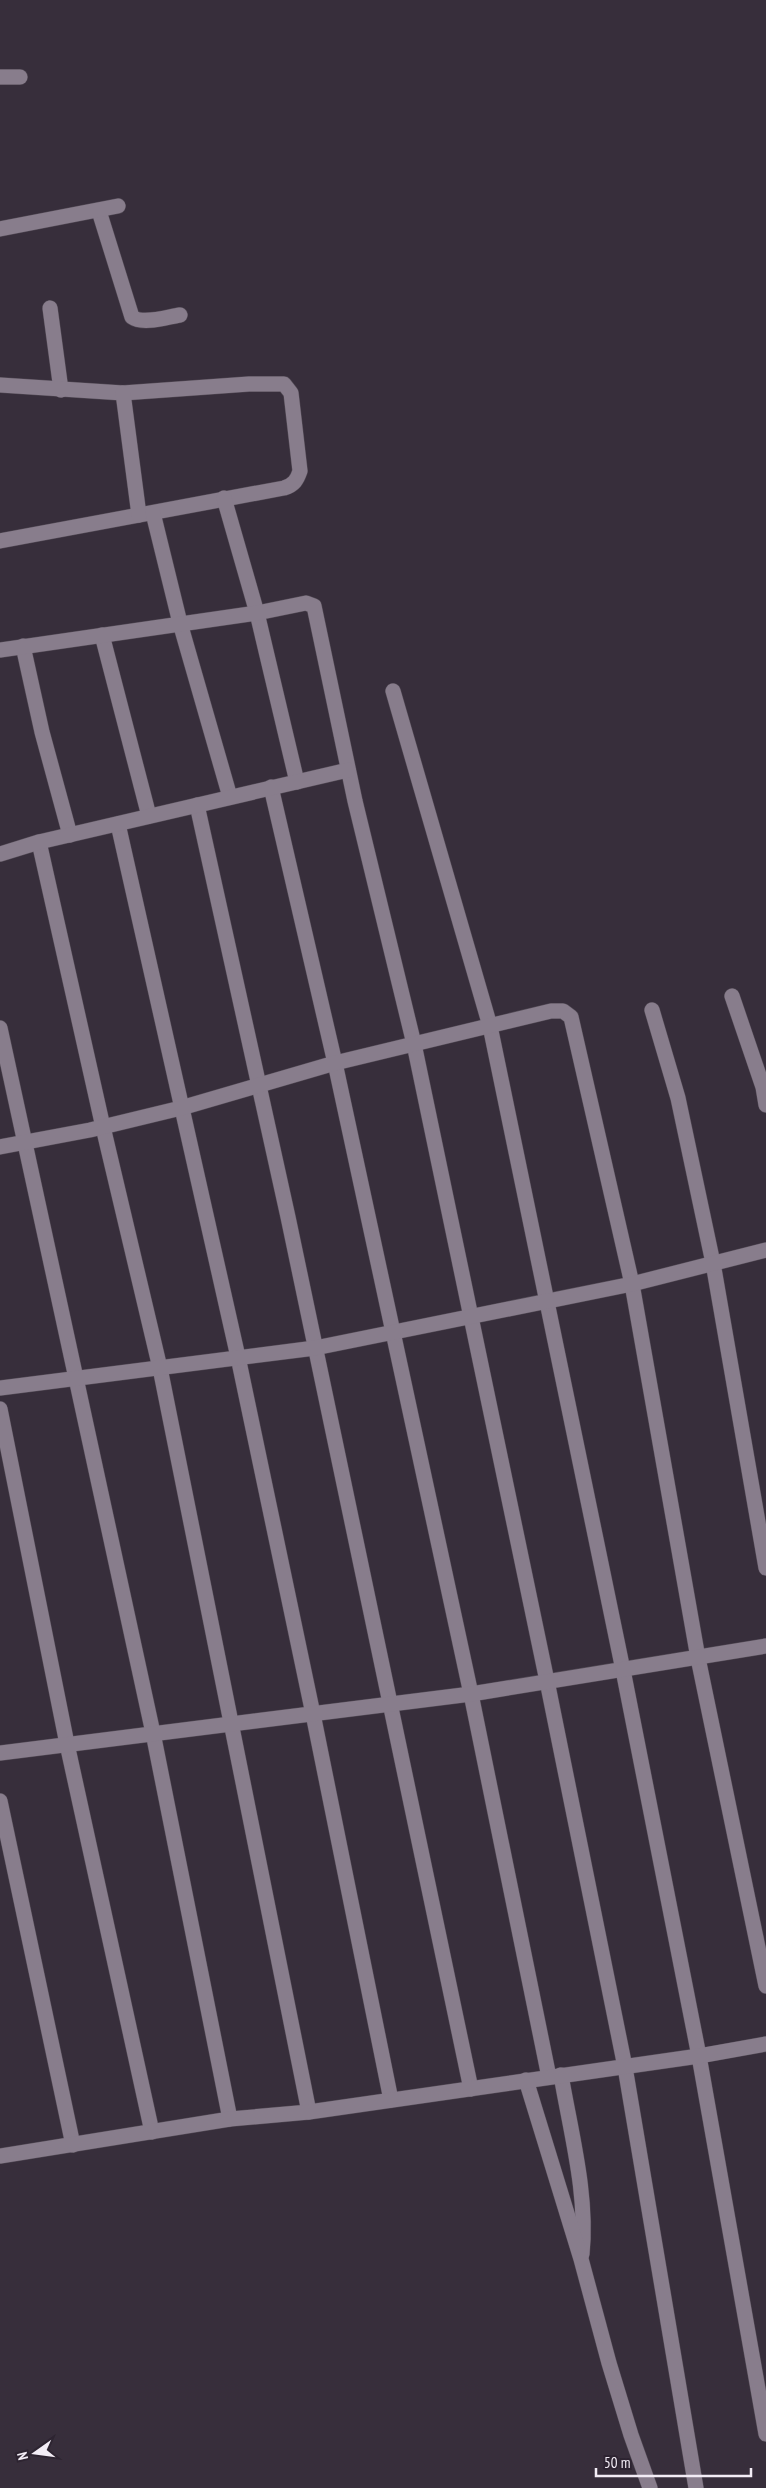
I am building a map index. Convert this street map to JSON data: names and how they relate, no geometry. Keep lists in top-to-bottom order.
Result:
{
  "scale_bar": "50 m",
  "north": "left"
}
